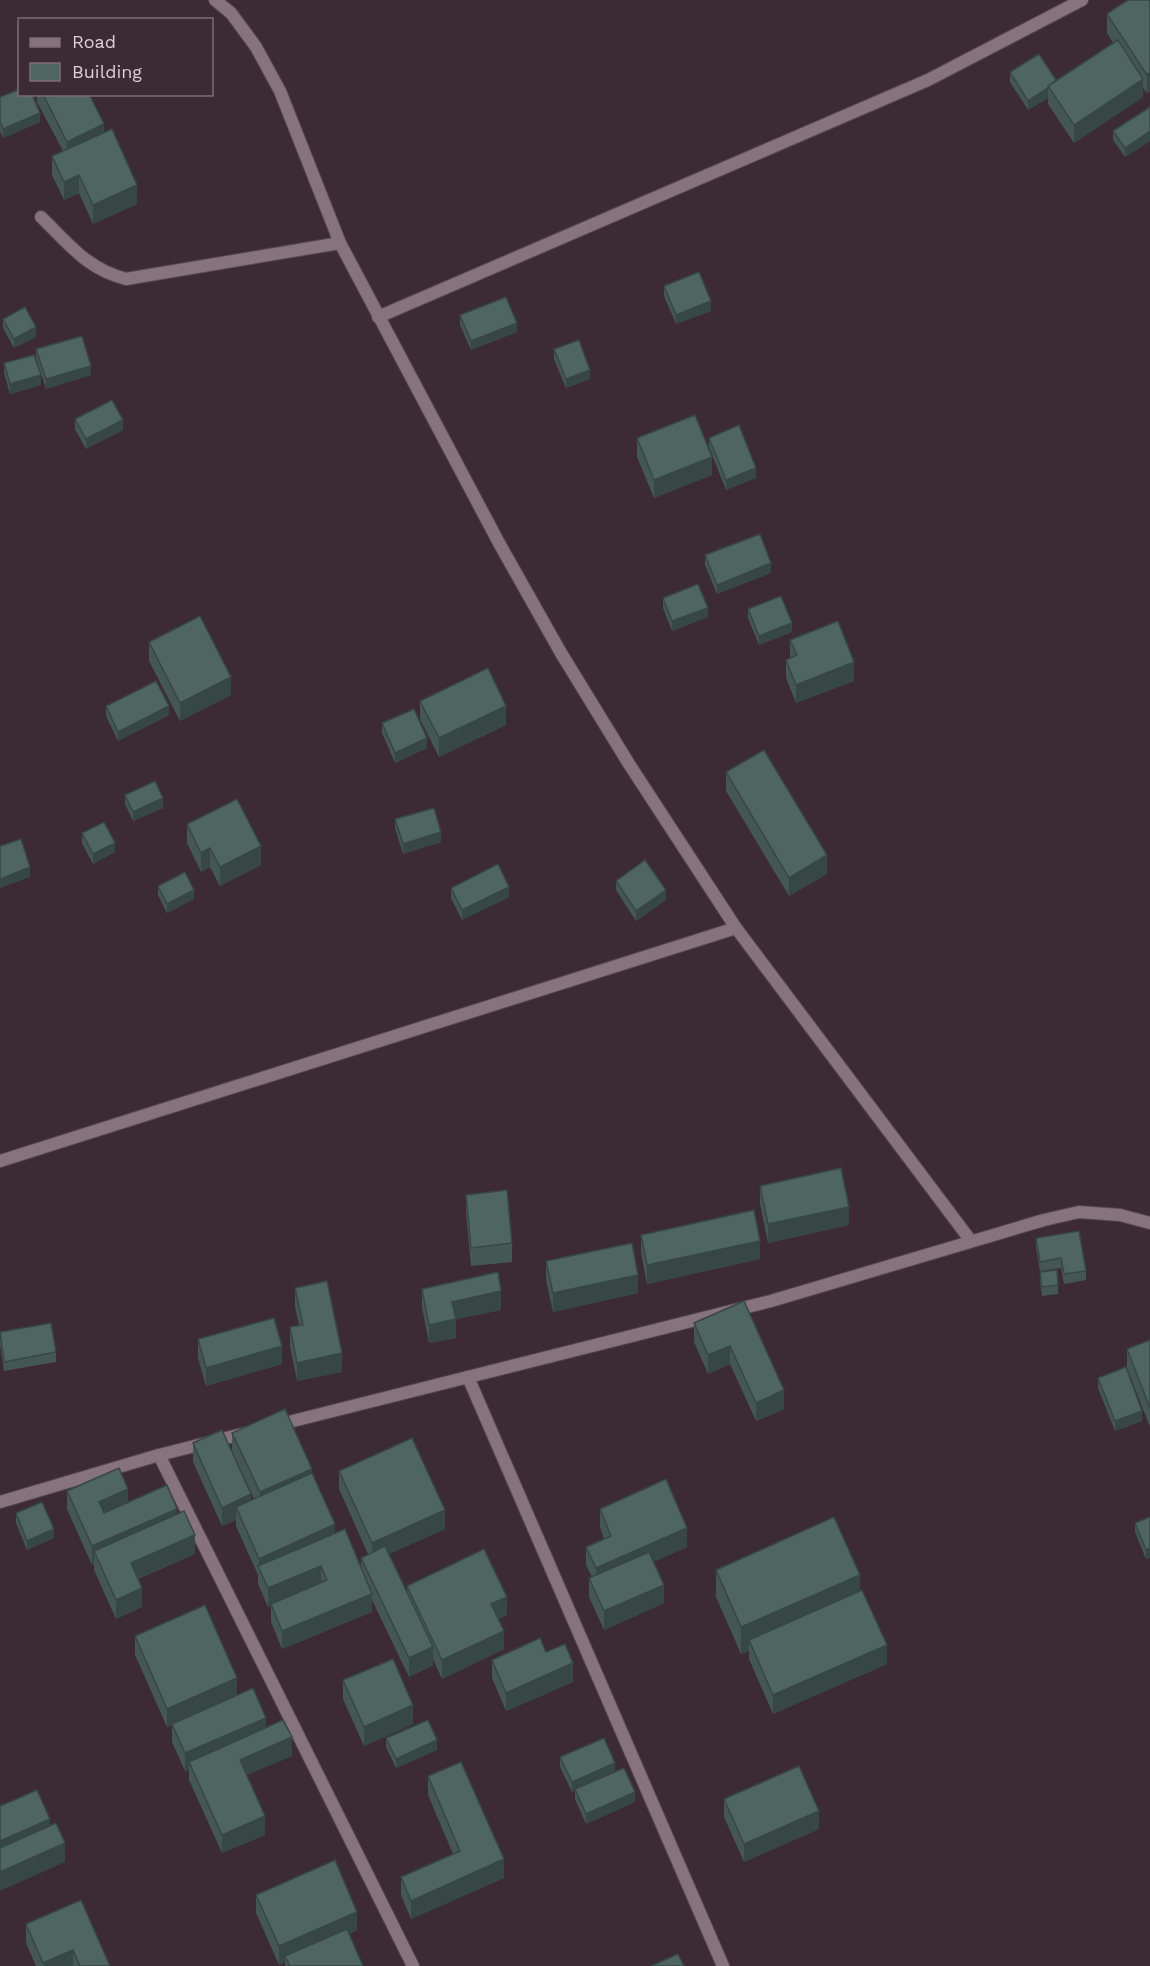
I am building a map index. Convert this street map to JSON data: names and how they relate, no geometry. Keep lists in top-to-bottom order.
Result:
{
  "legend": ["Road", "Building"]
}
